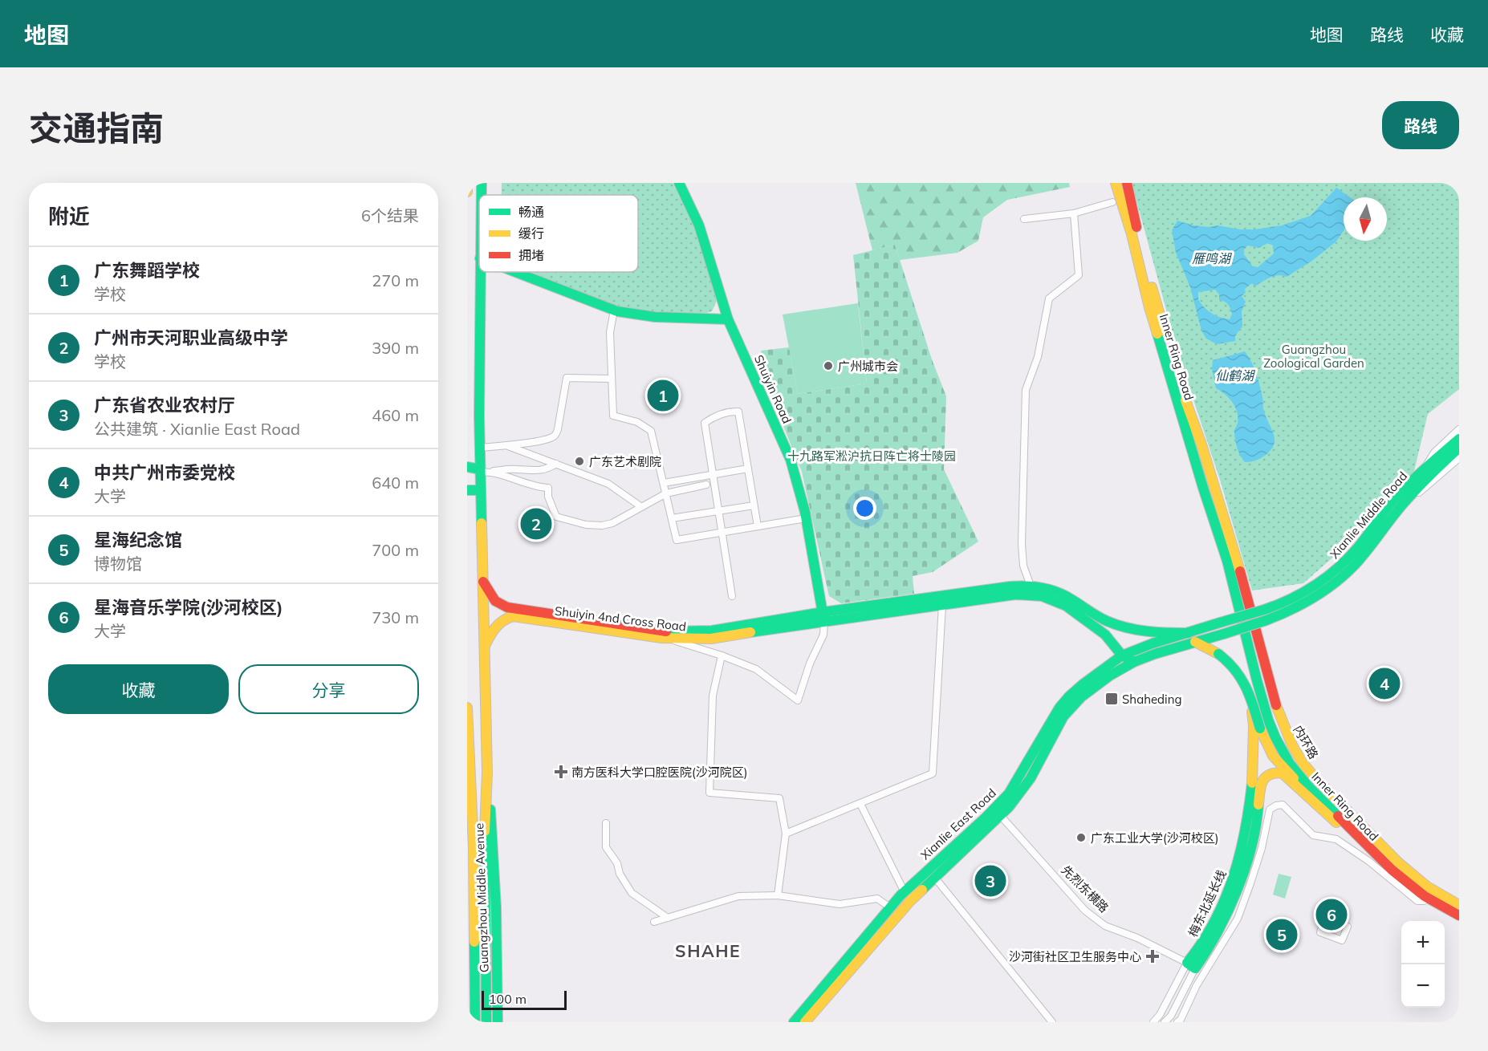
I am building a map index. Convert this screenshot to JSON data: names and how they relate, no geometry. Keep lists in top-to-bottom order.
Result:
{
  "streets": {
    "main road": [
      "Inner Ring Road",
      "Shuiyin Road",
      "Xianlie Middle Road",
      "Shuiyin 4nd Cross Road",
      "内环路",
      "Xianlie East Road",
      "Guangzhou Middle Avenue",
      "梅东北延长线"
    ],
    "street": ["先烈东横路"]
  },
  "crossings": [
    ["Inner Ring Road", "梅东北延长线"],
    ["Shuiyin Road", "Shuiyin 4nd Cross Road"],
    ["Xianlie Middle Road", "Xianlie East Road"],
    ["Shuiyin 4nd Cross Road", "Guangzhou Middle Avenue"],
    ["Xianlie East Road", "先烈东横路"],
    ["先烈东横路", "梅东北延长线"]
  ],
  "districts": ["SHAHE"],
  "water": ["雁鸣湖", "仙鹤湖"],
  "parks": ["Guangzhou Zoological Garden", "十九路军淞沪抗日阵亡将士陵园"],
  "places": {
    "other": ["广州城市会", "广东艺术剧院", "广东工业大学(沙河校区)"],
    "transit": ["Shaheding"],
    "health": ["南方医科大学口腔医院(沙河院区)", "沙河街社区卫生服务中心"]
  },
  "legend": ["畅通", "缓行", "拥堵"],
  "scale_bar": "100 m",
  "north": "bottom",
  "page": {
    "header": "地图",
    "nav": ["地图", "路线", "收藏"],
    "title": "交通指南",
    "buttons": [
      "路线",
      ["收藏", "分享"]
    ],
    "heading": ["附近", "6个结果"],
    "list": [
      {
        "mark": "1",
        "name": "广东舞蹈学校",
        "note": "学校",
        "value": "270 m"
      },
      {
        "mark": "2",
        "name": "广州市天河职业高级中学",
        "note": "学校",
        "value": "390 m"
      },
      {
        "mark": "3",
        "name": "广东省农业农村厅",
        "note": "公共建筑 · Xianlie East Road",
        "value": "460 m"
      },
      {
        "mark": "4",
        "name": "中共广州市委党校",
        "note": "大学",
        "value": "640 m"
      },
      {
        "mark": "5",
        "name": "星海纪念馆",
        "note": "博物馆",
        "value": "700 m"
      },
      {
        "mark": "6",
        "name": "星海音乐学院(沙河校区)",
        "note": "大学",
        "value": "730 m"
      }
    ],
    "pins": [
      "1",
      "2",
      "4",
      "3",
      "6",
      "5"
    ],
    "map_buttons": ["+", "−"],
    "scale": "100 m"
  }
}
